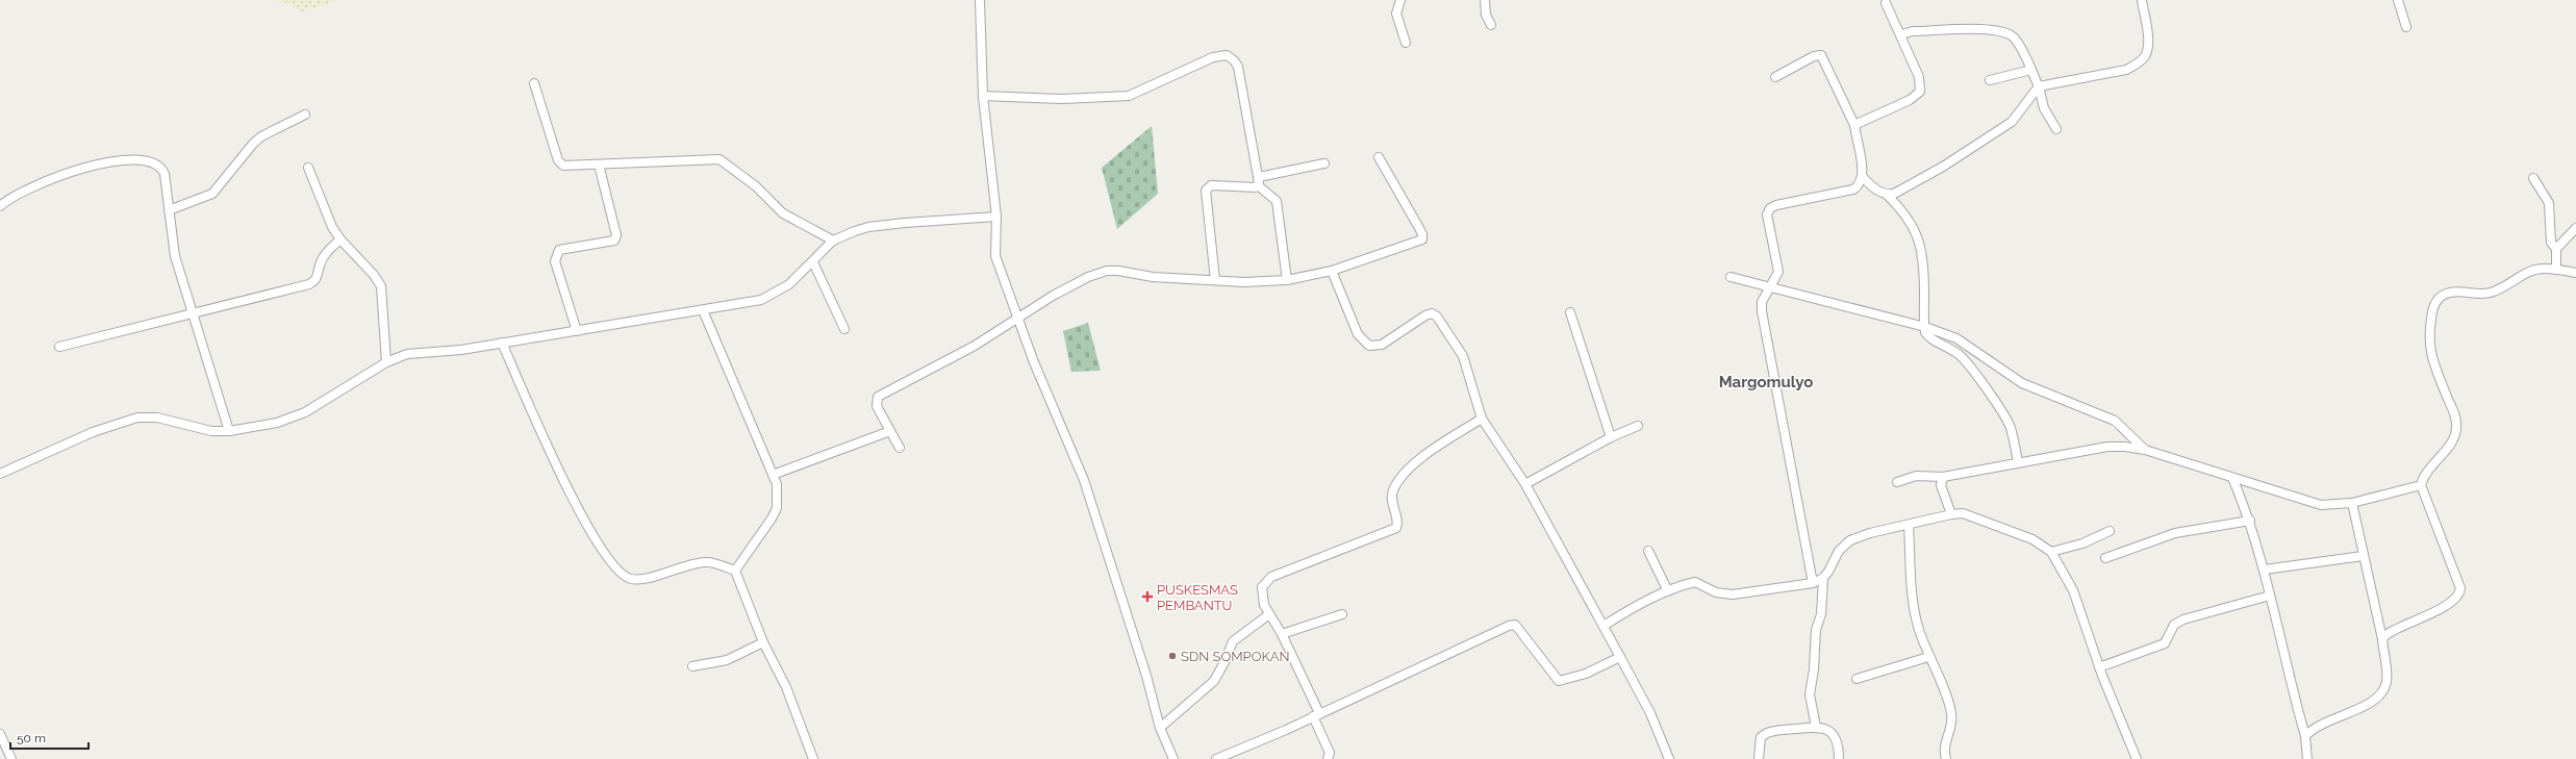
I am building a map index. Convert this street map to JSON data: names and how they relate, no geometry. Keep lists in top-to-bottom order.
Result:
{
  "districts": ["Margomulyo"],
  "places": {
    "health": ["PUSKESMAS PEMBANTU"],
    "other": ["SDN SOMPOKAN"]
  },
  "scale_bar": "50 m"
}
